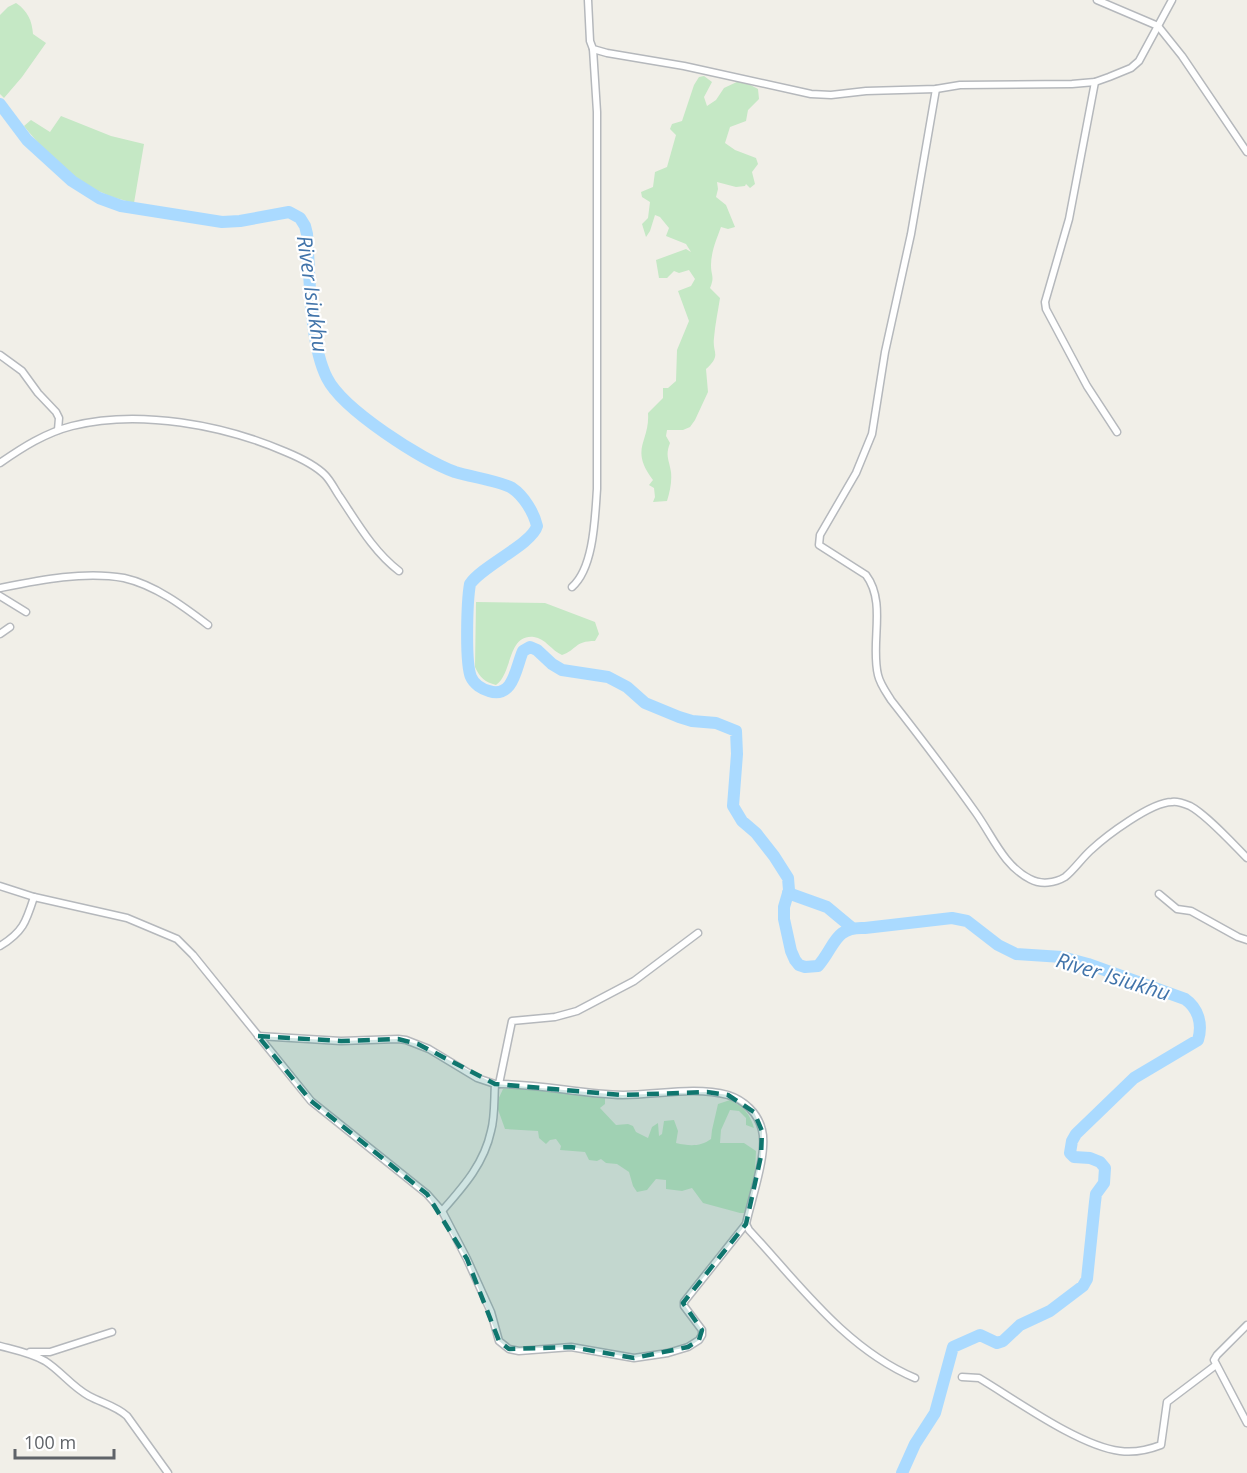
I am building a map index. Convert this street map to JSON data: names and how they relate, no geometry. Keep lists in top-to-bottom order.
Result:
{
  "water": ["River Isiukhu"],
  "scale_bar": "100 m"
}
